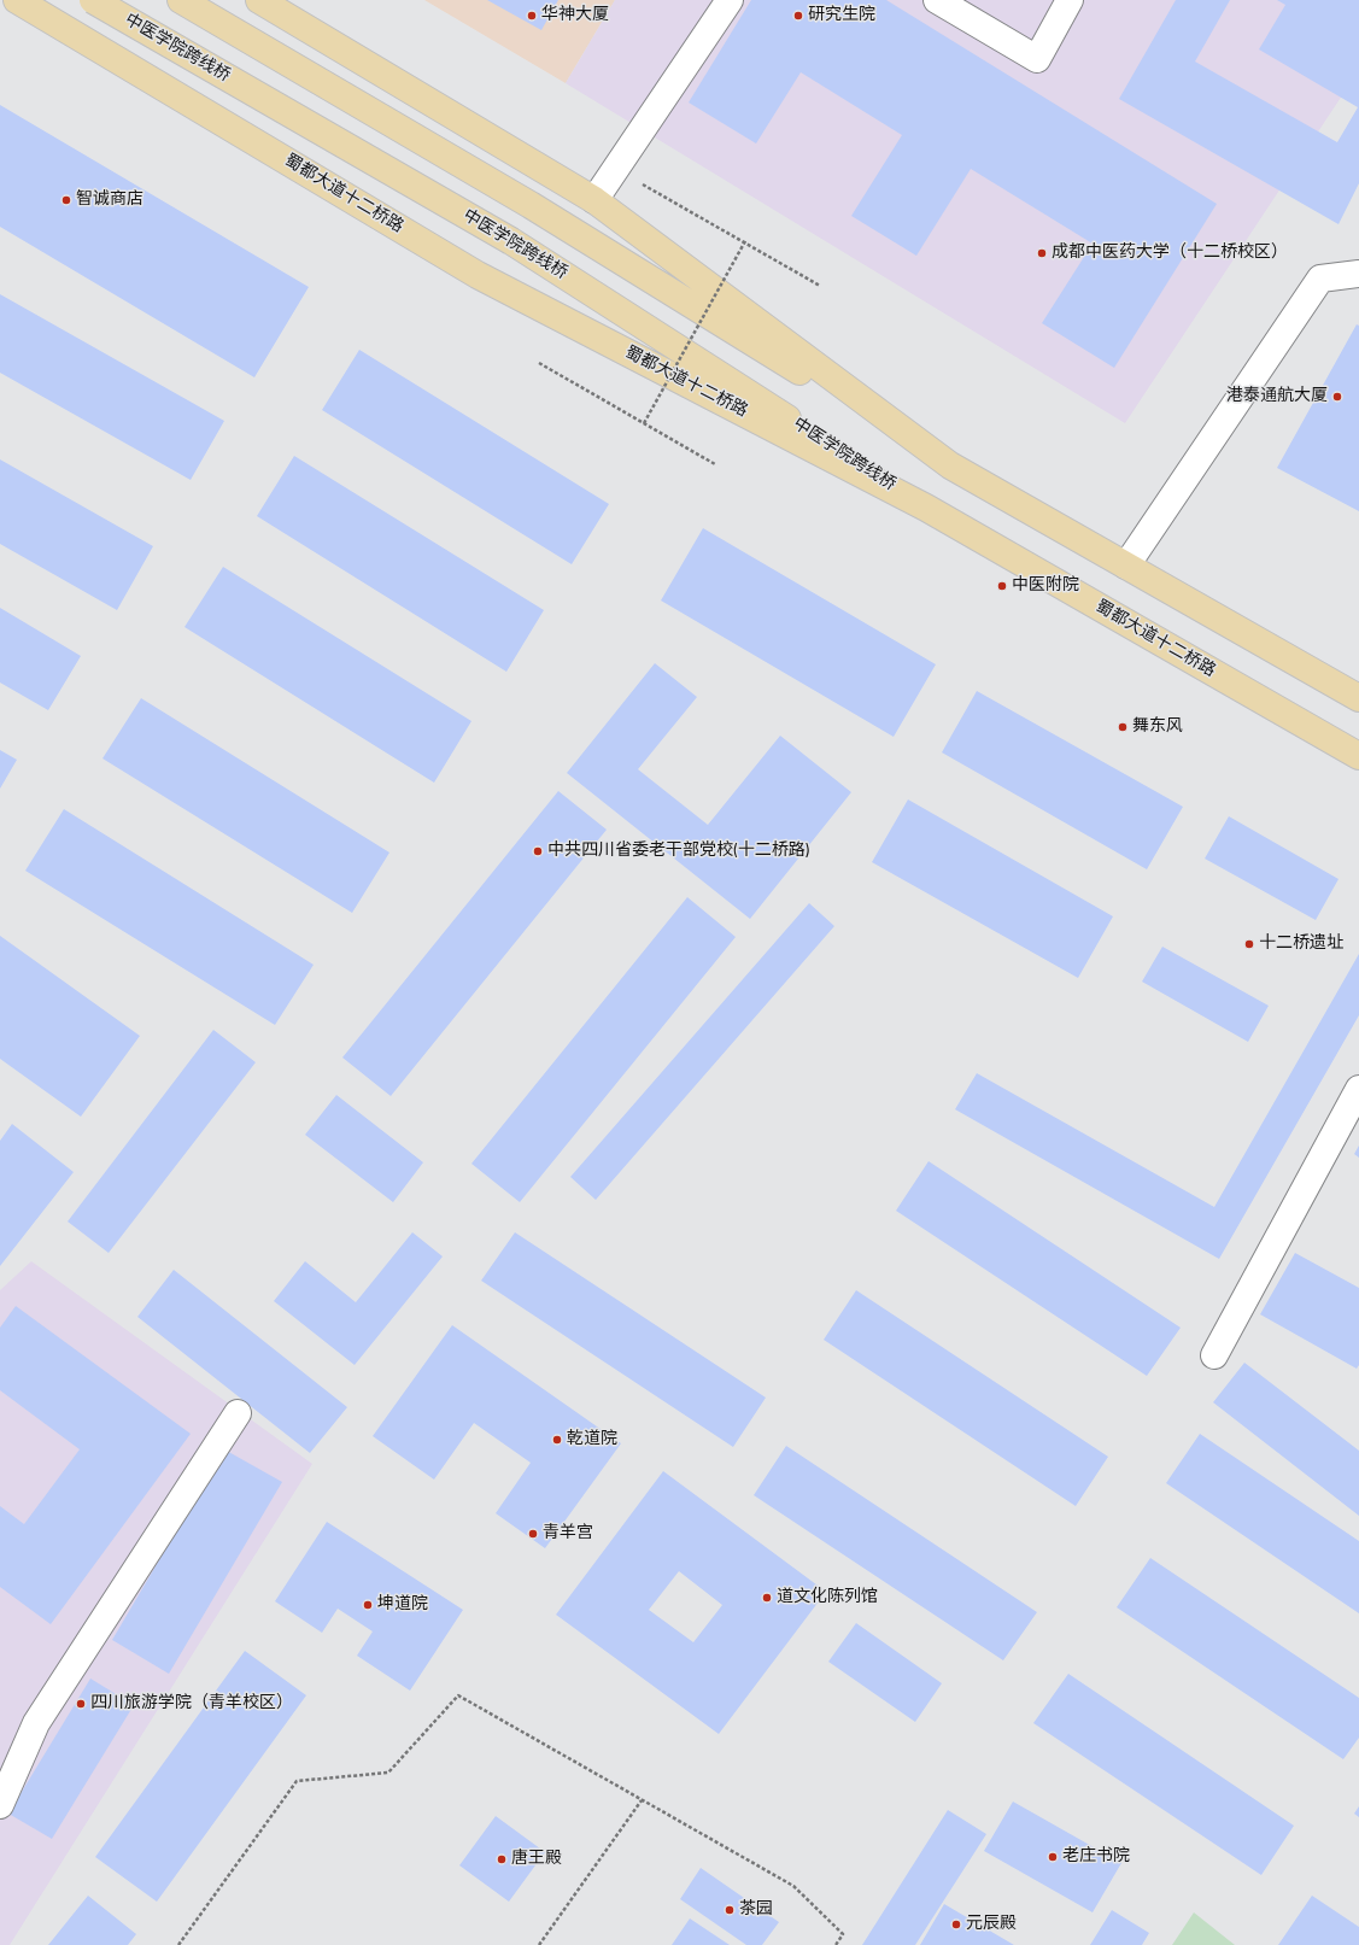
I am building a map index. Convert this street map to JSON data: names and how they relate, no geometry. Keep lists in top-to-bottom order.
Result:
{
  "streets": {
    "main road": ["中医学院跨线桥", "蜀都大道十二桥路"]
  },
  "crossings": [
    ["中医学院跨线桥", "蜀都大道十二桥路"]
  ],
  "places": [
    "华神大厦",
    "研究生院",
    "智诚商店",
    "成都中医药大学（十二桥校区）",
    "港泰通航大厦",
    "中医附院",
    "舞东风",
    "中共四川省委老干部党校(十二桥路)",
    "十二桥遗址",
    "乾道院",
    "青羊宫",
    "道文化陈列馆",
    "坤道院",
    "四川旅游学院（青羊校区）",
    "老庄书院",
    "唐王殿",
    "茶园",
    "元辰殿"
  ]
}
